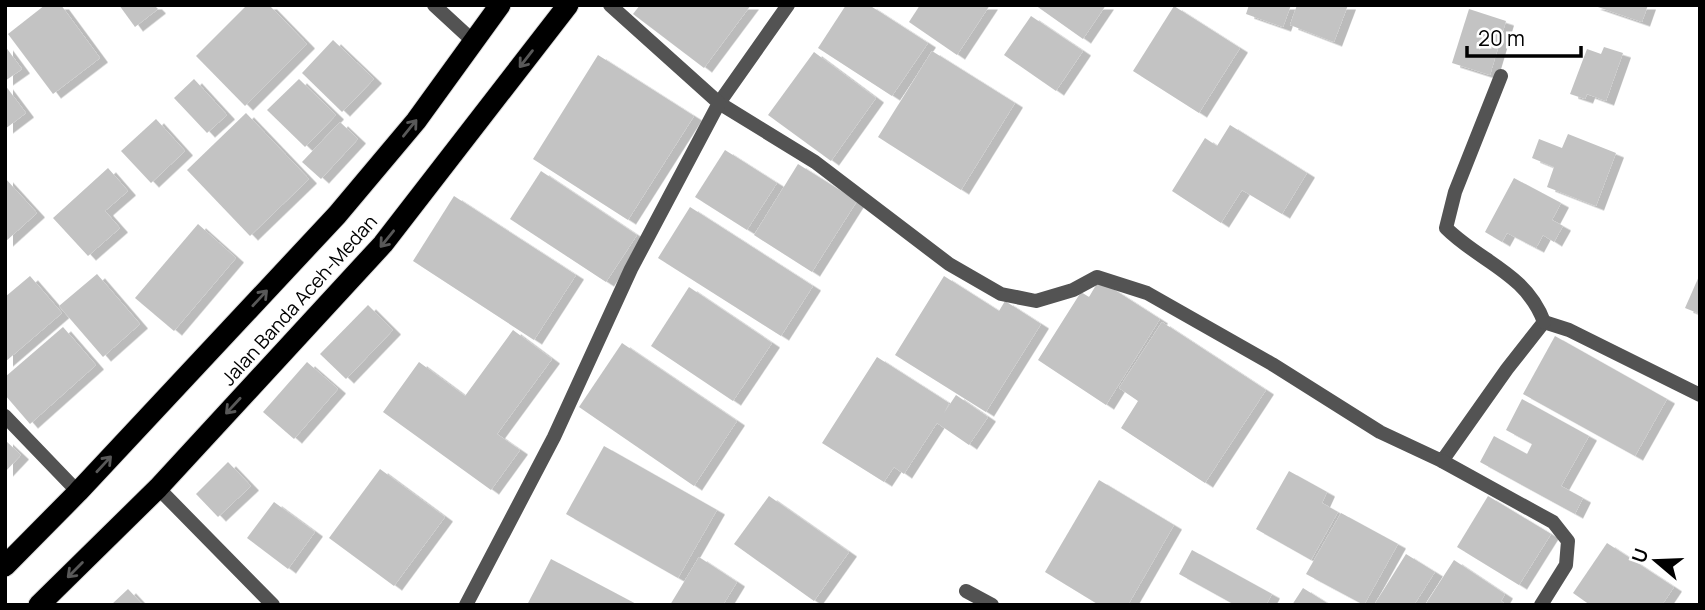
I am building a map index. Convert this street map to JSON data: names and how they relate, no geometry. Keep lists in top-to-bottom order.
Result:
{
  "streets": {
    "highway": ["Jalan Banda Aceh-Medan"]
  },
  "scale_bar": "20 m",
  "north": "left"
}
